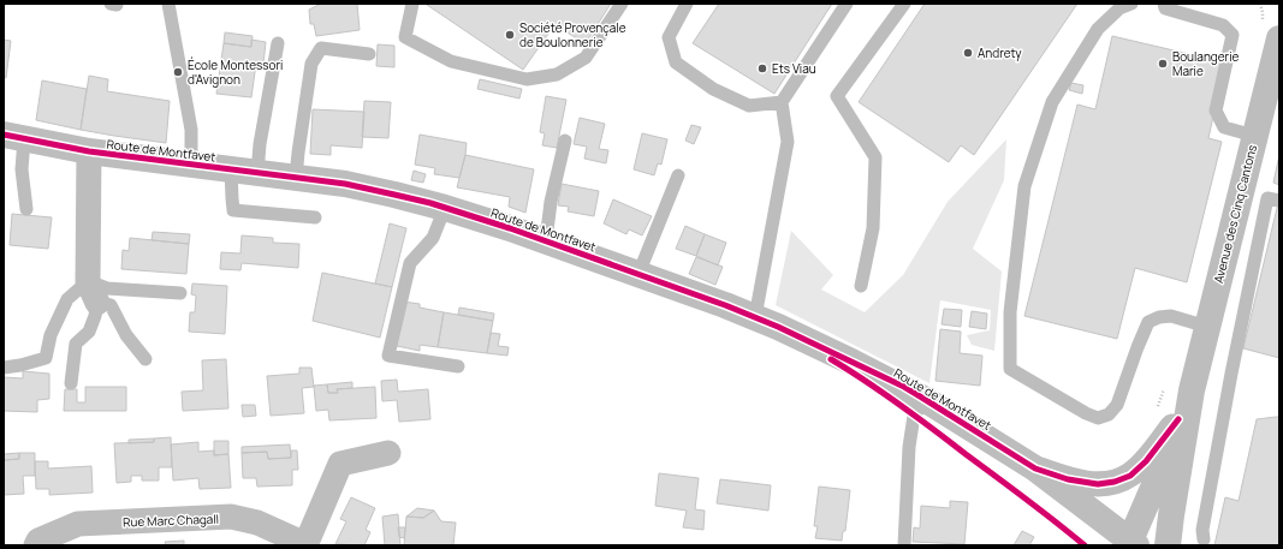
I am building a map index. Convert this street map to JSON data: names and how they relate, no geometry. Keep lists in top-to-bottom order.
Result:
{
  "streets": {
    "street": ["Route de Montfavet", "Avenue des Cinq Cantons", "Rue Marc Chagall"]
  },
  "crossings": [
    ["Route de Montfavet", "Avenue des Cinq Cantons"]
  ],
  "places": [
    "Société Provençale de Boulonnerie",
    "Andrety",
    "Boulangerie Marie",
    "Ets Viau",
    "École Montessori d'Avignon"
  ]
}
